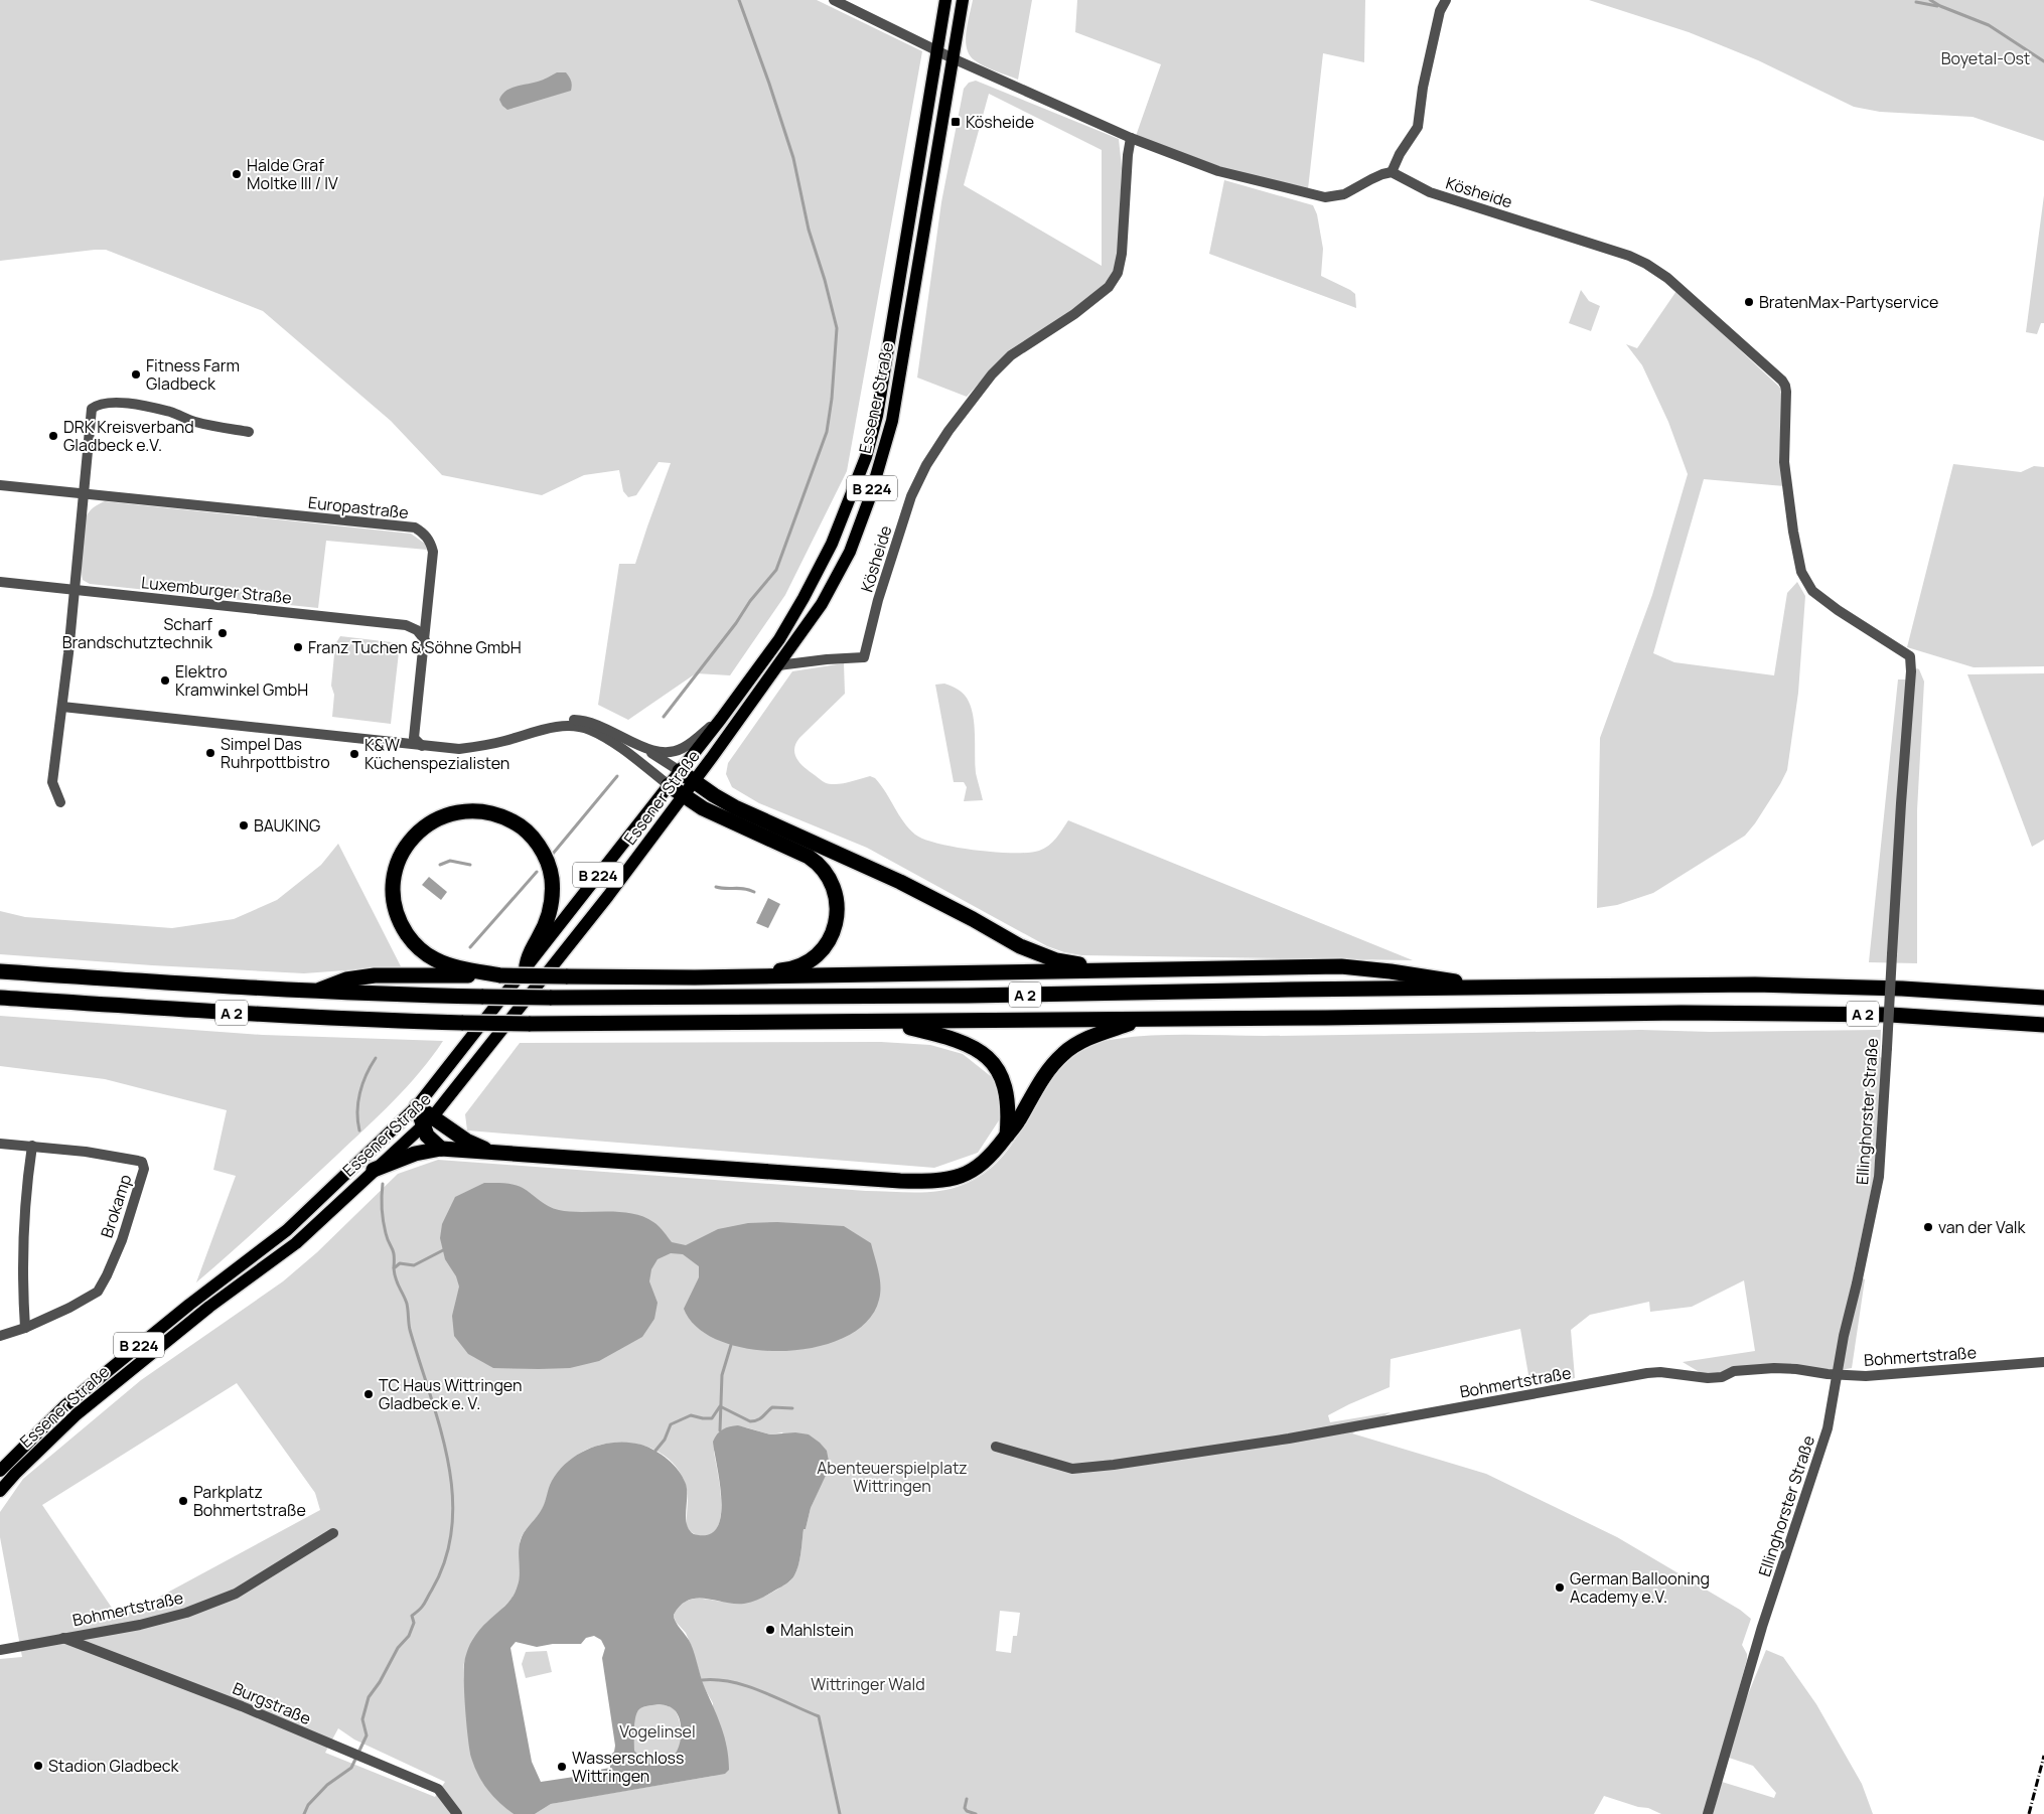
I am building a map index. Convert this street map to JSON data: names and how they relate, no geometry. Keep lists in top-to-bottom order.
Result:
{
  "streets": {
    "highway": ["A 2"],
    "main road": ["Essener Straße", "B 224"],
    "street": [
      "Kösheide",
      "Europastraße",
      "Luxemburger Straße",
      "Ellinghorster Straße",
      "Brokamp",
      "Bohmertstraße",
      "Burgstraße"
    ]
  },
  "crossings": [
    ["Kösheide", "Essener Straße"],
    ["Kösheide", "Ellinghorster Straße"],
    ["Europastraße", "Luxemburger Straße"],
    ["Ellinghorster Straße", "Bohmertstraße"],
    ["Bohmertstraße", "Burgstraße"]
  ],
  "parks": [
    "Boyetal-Ost",
    "Abenteuerspielplatz Wittringen",
    "Wittringer Wald",
    "Vogelinsel"
  ],
  "places": {
    "transit": ["Kösheide"],
    "other": [
      "Halde Graf Moltke III / IV",
      "BratenMax-Partyservice",
      "Fitness Farm Gladbeck",
      "DRK Kreisverband Gladbeck e.V.",
      "Scharf Brandschutztechnik",
      "Franz Tuchen & Söhne GmbH",
      "Elektro Kramwinkel GmbH",
      "Simpel Das Ruhrpottbistro",
      "K&W Küchenspezialisten",
      "BAUKING",
      "van der Valk",
      "TC Haus Wittringen Gladbeck e. V.",
      "Parkplatz Bohmertstraße",
      "German Ballooning Academy e.V.",
      "Mahlstein",
      "Stadion Gladbeck",
      "Wasserschloss Wittringen"
    ]
  }
}
